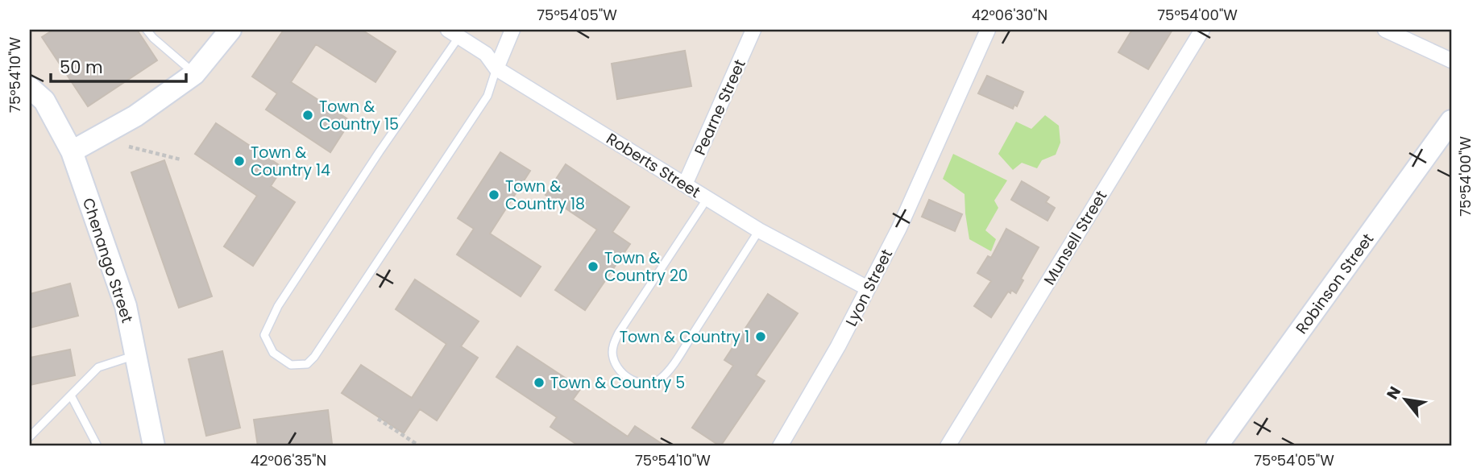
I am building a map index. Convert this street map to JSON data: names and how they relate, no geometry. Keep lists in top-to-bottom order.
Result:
{
  "streets": {
    "street": [
      "Pearne Street",
      "Roberts Street",
      "Munsell Street",
      "Chenango Street",
      "Robinson Street",
      "Lyon Street"
    ]
  },
  "crossings": [
    ["Pearne Street", "Roberts Street"],
    ["Roberts Street", "Lyon Street"]
  ],
  "places": [
    "Town & Country 15",
    "Town & Country 14",
    "Town & Country 18",
    "Town & Country 20",
    "Town & Country 1",
    "Town & Country 5"
  ],
  "scale_bar": "50 m",
  "north": "top left",
  "coordinates": [
    "75°54'05\"W",
    "42°06'30\"N",
    "75°54'00\"W",
    "75°54'10\"W",
    "42°06'35\"N"
  ]
}
